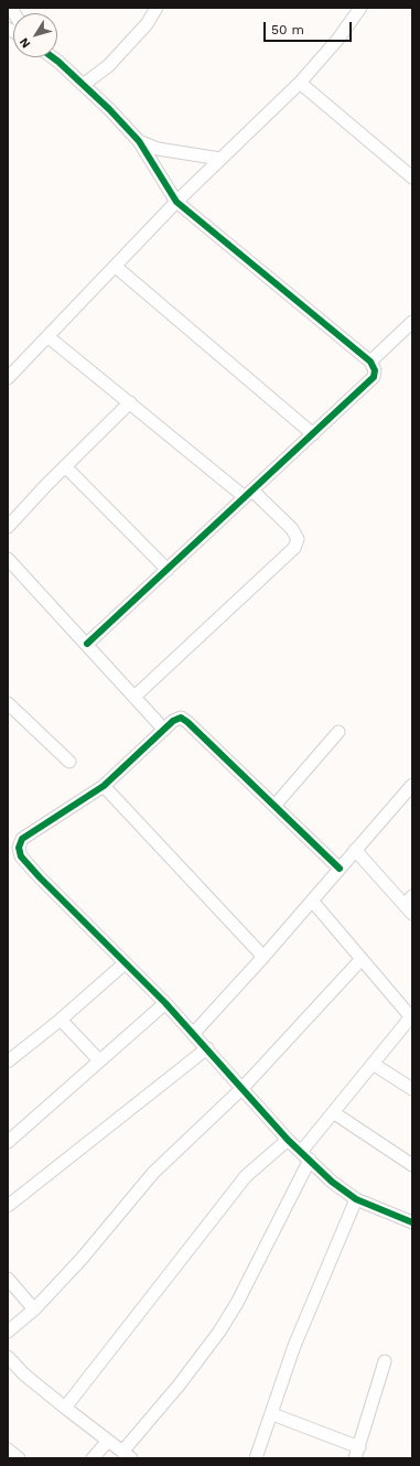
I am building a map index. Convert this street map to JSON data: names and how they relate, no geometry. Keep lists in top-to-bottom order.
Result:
{
  "scale_bar": "50 m",
  "north": "bottom left"
}
